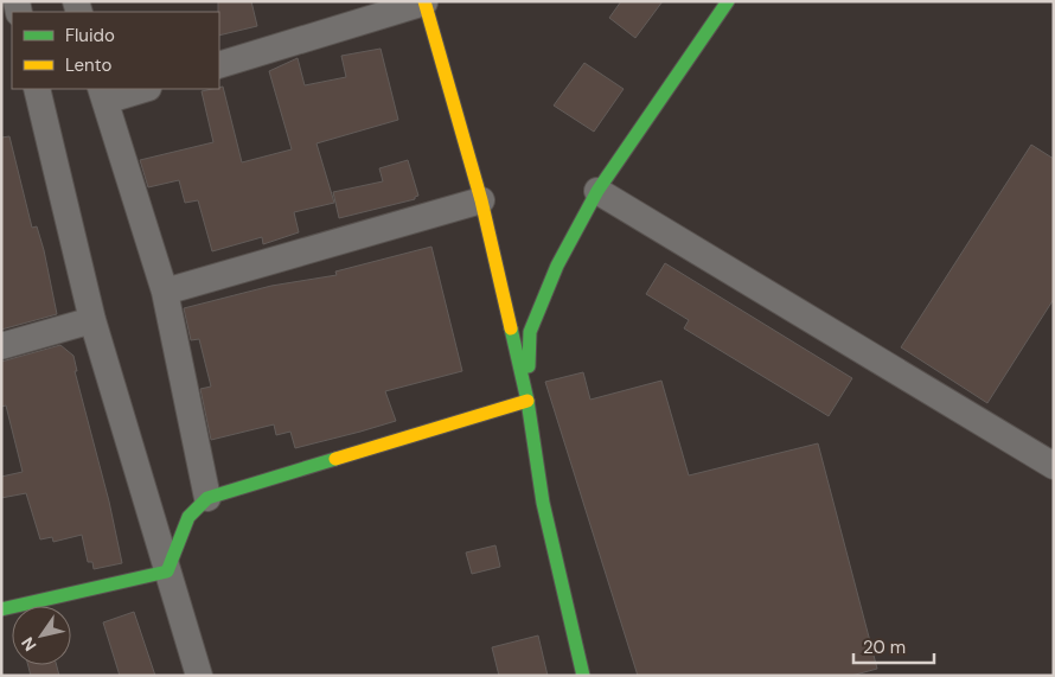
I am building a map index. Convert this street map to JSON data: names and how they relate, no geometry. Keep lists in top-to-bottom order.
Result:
{
  "legend": ["Fluido", "Lento"],
  "scale_bar": "20 m",
  "north": "bottom left"
}
